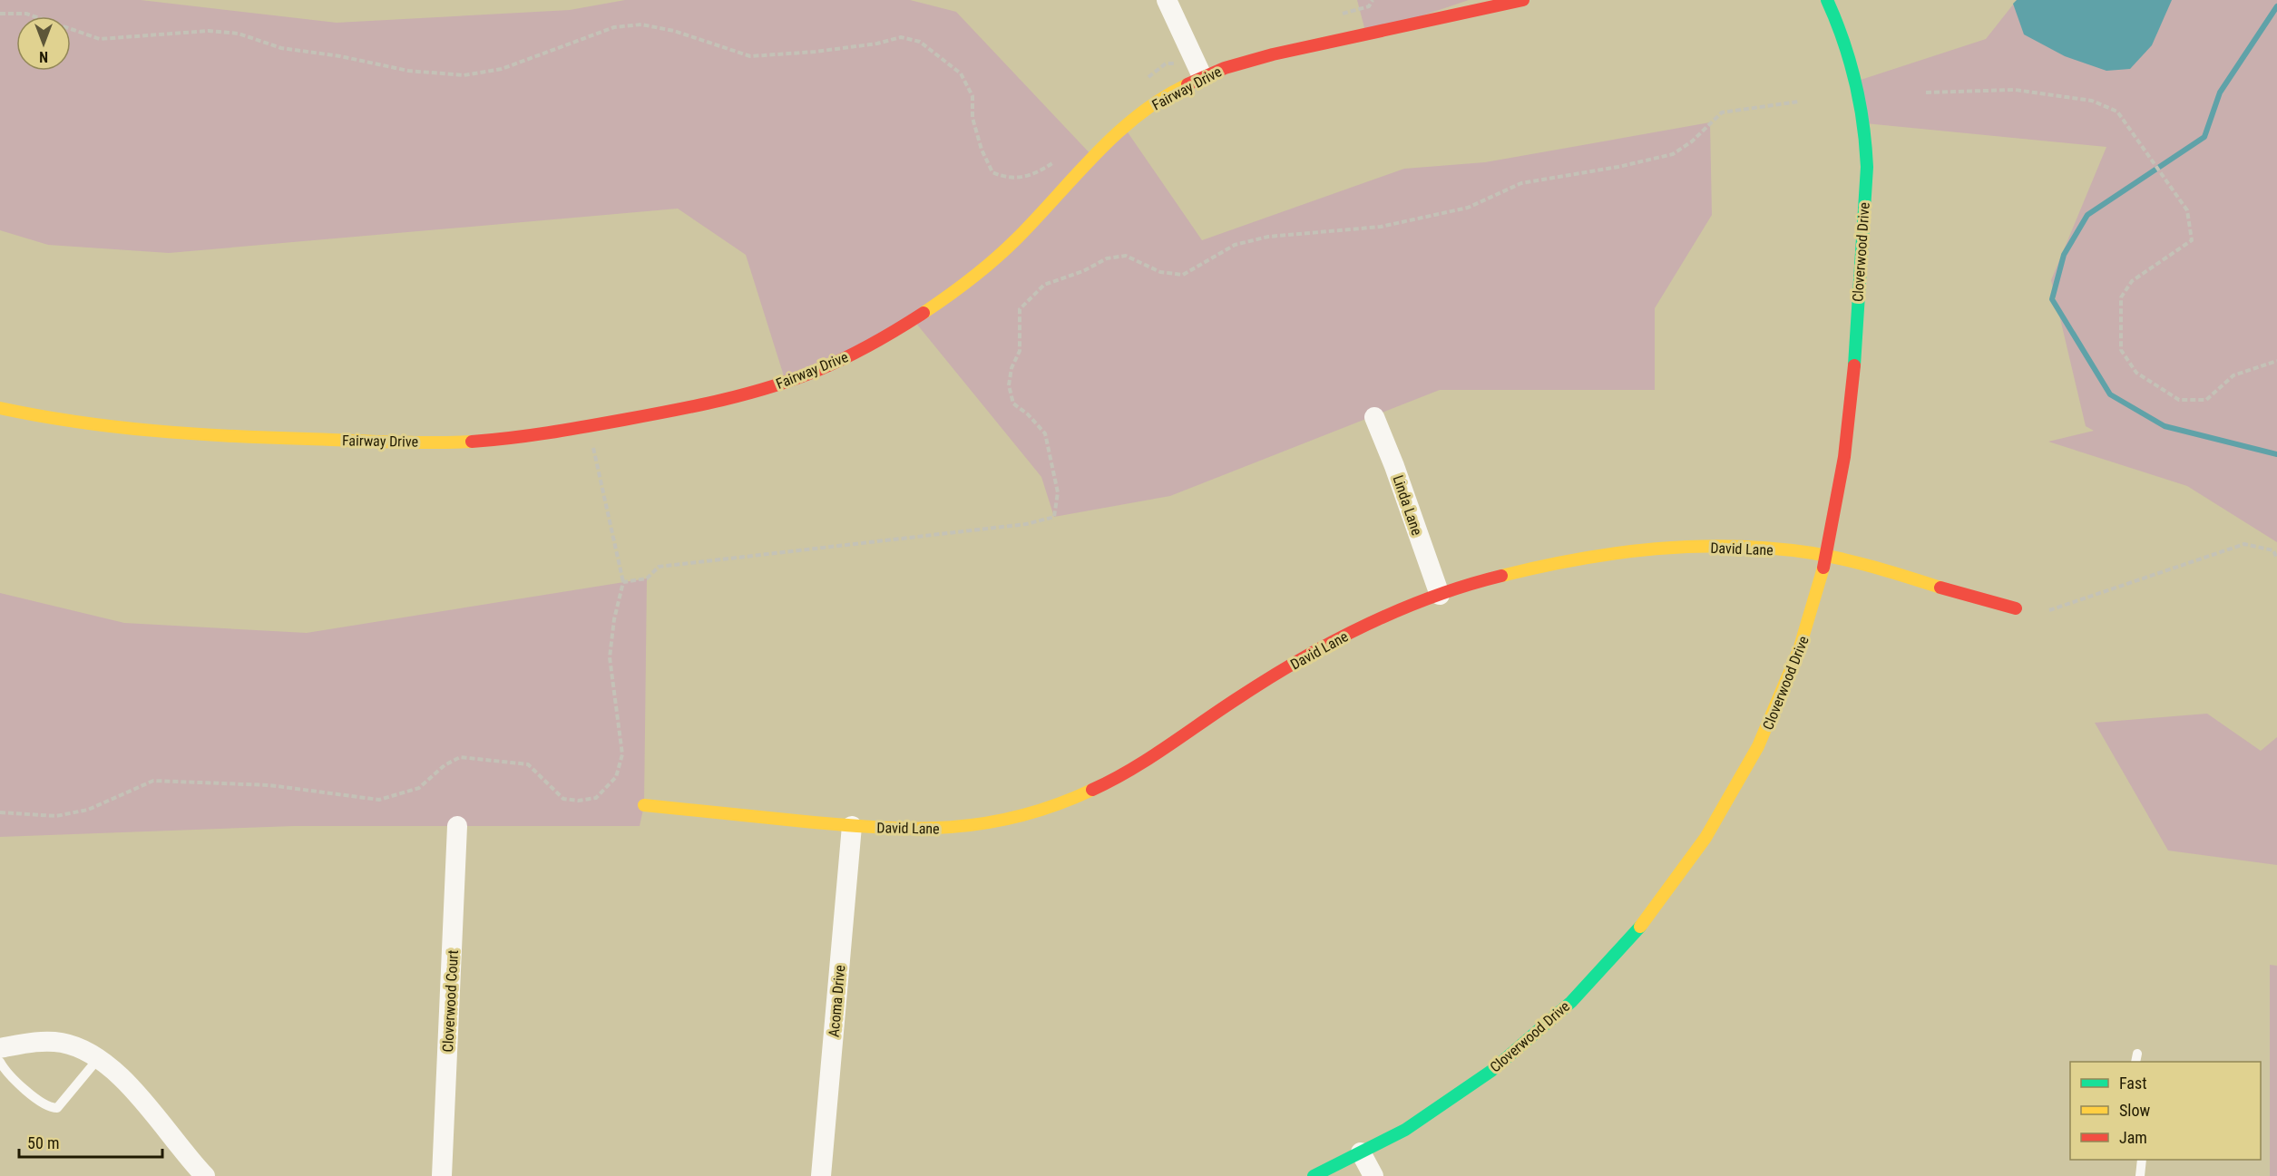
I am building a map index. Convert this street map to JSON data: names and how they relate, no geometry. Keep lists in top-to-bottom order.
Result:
{
  "streets": {
    "street": [
      "Fairway Drive",
      "Cloverwood Drive",
      "Linda Lane",
      "David Lane",
      "Cloverwood Court",
      "Acoma Drive"
    ]
  },
  "crossings": [
    ["Cloverwood Drive", "David Lane"],
    ["Linda Lane", "David Lane"],
    ["David Lane", "Acoma Drive"]
  ],
  "legend": ["Fast", "Slow", "Jam"],
  "scale_bar": "50 m",
  "north": "bottom"
}
